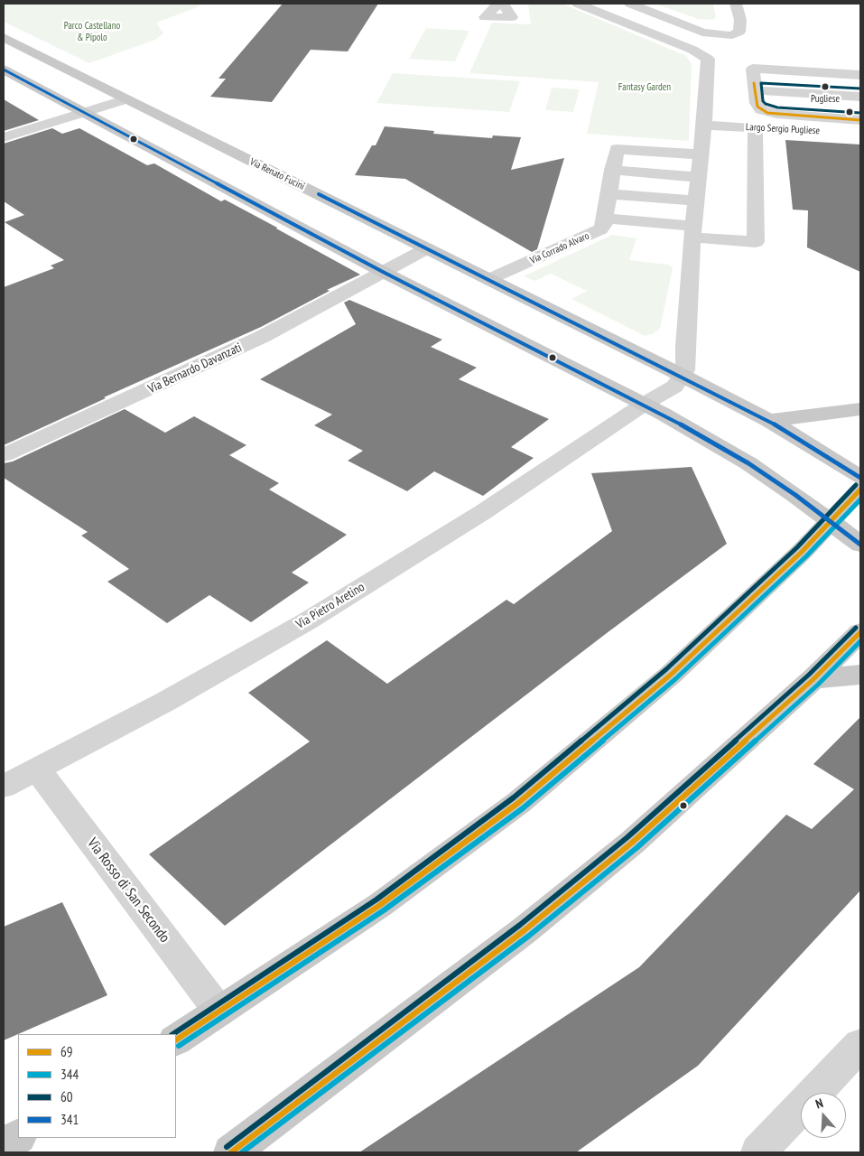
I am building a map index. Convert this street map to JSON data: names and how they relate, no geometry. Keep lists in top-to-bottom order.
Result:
{
  "streets": {
    "main road": ["Via Renato Fucini"],
    "street": [
      "Largo Sergio Pugliese",
      "Via Corrado Alvaro",
      "Via Bernardo Davanzati",
      "Via Pietro Aretino",
      "Via Rosso di San Secondo"
    ]
  },
  "crossings": [
    ["Via Renato Fucini", "Via Corrado Alvaro"],
    ["Via Renato Fucini", "Via Bernardo Davanzati"],
    ["Via Renato Fucini", "Via Pietro Aretino"],
    ["Via Pietro Aretino", "Via Rosso di San Secondo"]
  ],
  "parks": ["Parco Castellano & Pipolo", "Fantasy Garden"],
  "places": ["Pugliese"],
  "lines": [
    "transit line 341",
    "transit line 69",
    "transit line 60",
    "transit line 344"
  ],
  "legend": [
    "69",
    "344",
    "60",
    "341"
  ],
  "north": "top"
}
